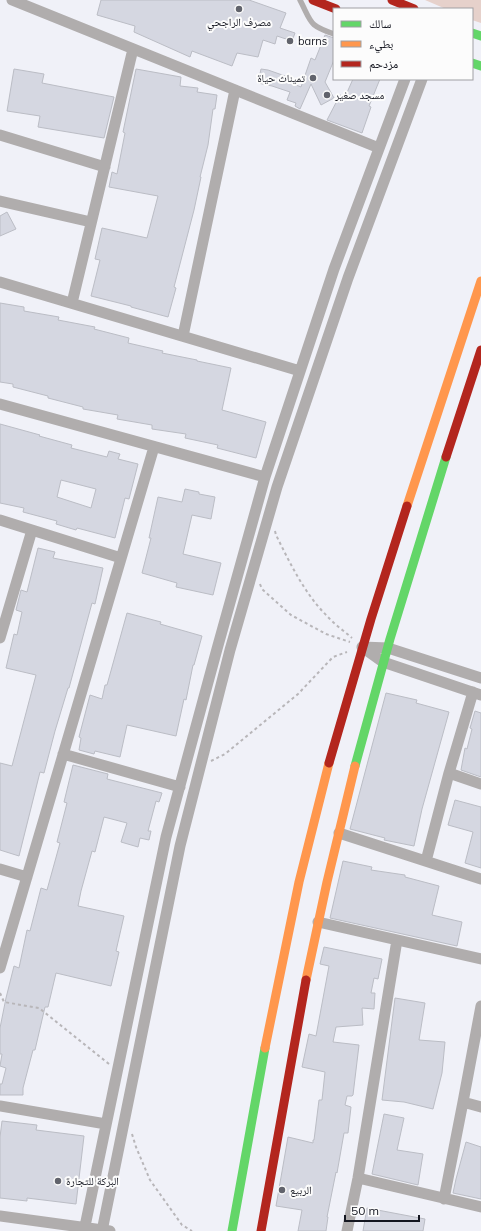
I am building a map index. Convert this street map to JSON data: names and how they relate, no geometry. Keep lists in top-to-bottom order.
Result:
{
  "places": [
    "مصرف الراجحي",
    "barns",
    "تميناث حياة",
    "مسجد صغير",
    "البركة للتجارة",
    "الربيع"
  ],
  "legend": ["سالك", "بطيء", "مزدحم"],
  "scale_bar": "50 m"
}
